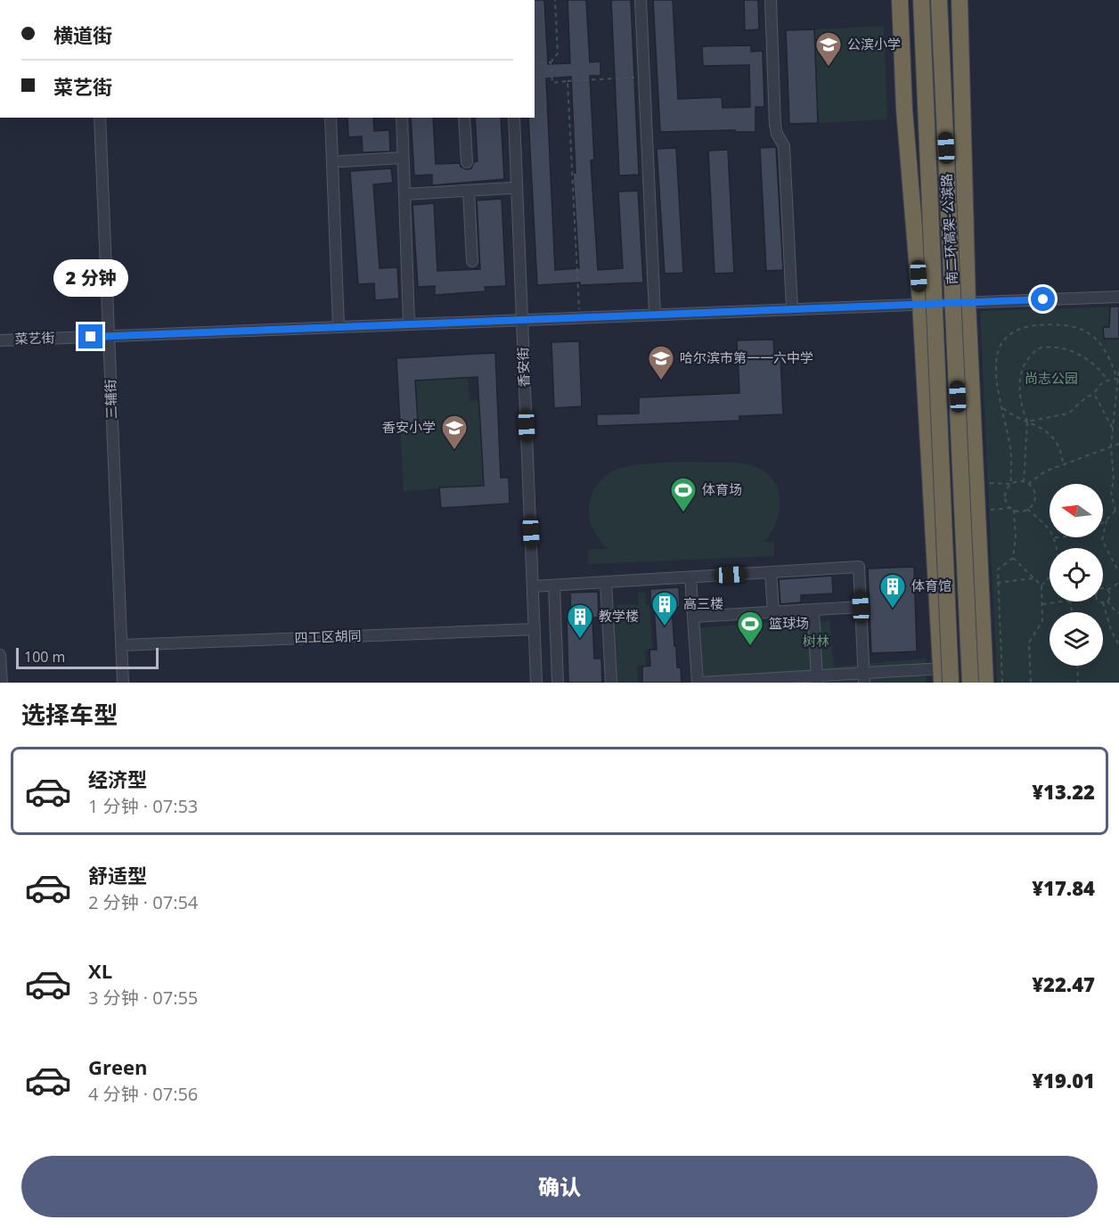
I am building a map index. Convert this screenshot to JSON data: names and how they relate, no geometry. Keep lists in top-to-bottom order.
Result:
{
  "streets": {
    "highway": ["南二环高架-公滨路"],
    "street": [
      "菜艺街",
      "香安街",
      "三辅街",
      "四工区胡同"
    ]
  },
  "crossings": [
    ["菜艺街", "香安街"],
    ["菜艺街", "三辅街"],
    ["香安街", "四工区胡同"],
    ["三辅街", "四工区胡同"]
  ],
  "parks": ["尚志公园", "树林"],
  "places": {
    "school or university": ["公滨小学", "哈尔滨市第一一六中学", "香安小学"],
    "sports": ["体育场", "篮球场"],
    "building": ["体育馆", "高三楼", "教学楼"]
  },
  "scale_bar": "100 m",
  "north": "left",
  "page": {
    "banner": ["横道街", "菜艺街"],
    "bubble": "2 分钟",
    "scale": "100 m",
    "heading": "选择车型",
    "list": [
      {
        "name": "经济型",
        "note": "1 分钟 · 07:53",
        "value": "¥13.22"
      },
      {
        "name": "舒适型",
        "note": "2 分钟 · 07:54",
        "value": "¥17.84"
      },
      {
        "name": "XL",
        "note": "3 分钟 · 07:55",
        "value": "¥22.47"
      },
      {
        "name": "Green",
        "note": "4 分钟 · 07:56",
        "value": "¥19.01"
      }
    ],
    "buttons": "确认"
  }
}
